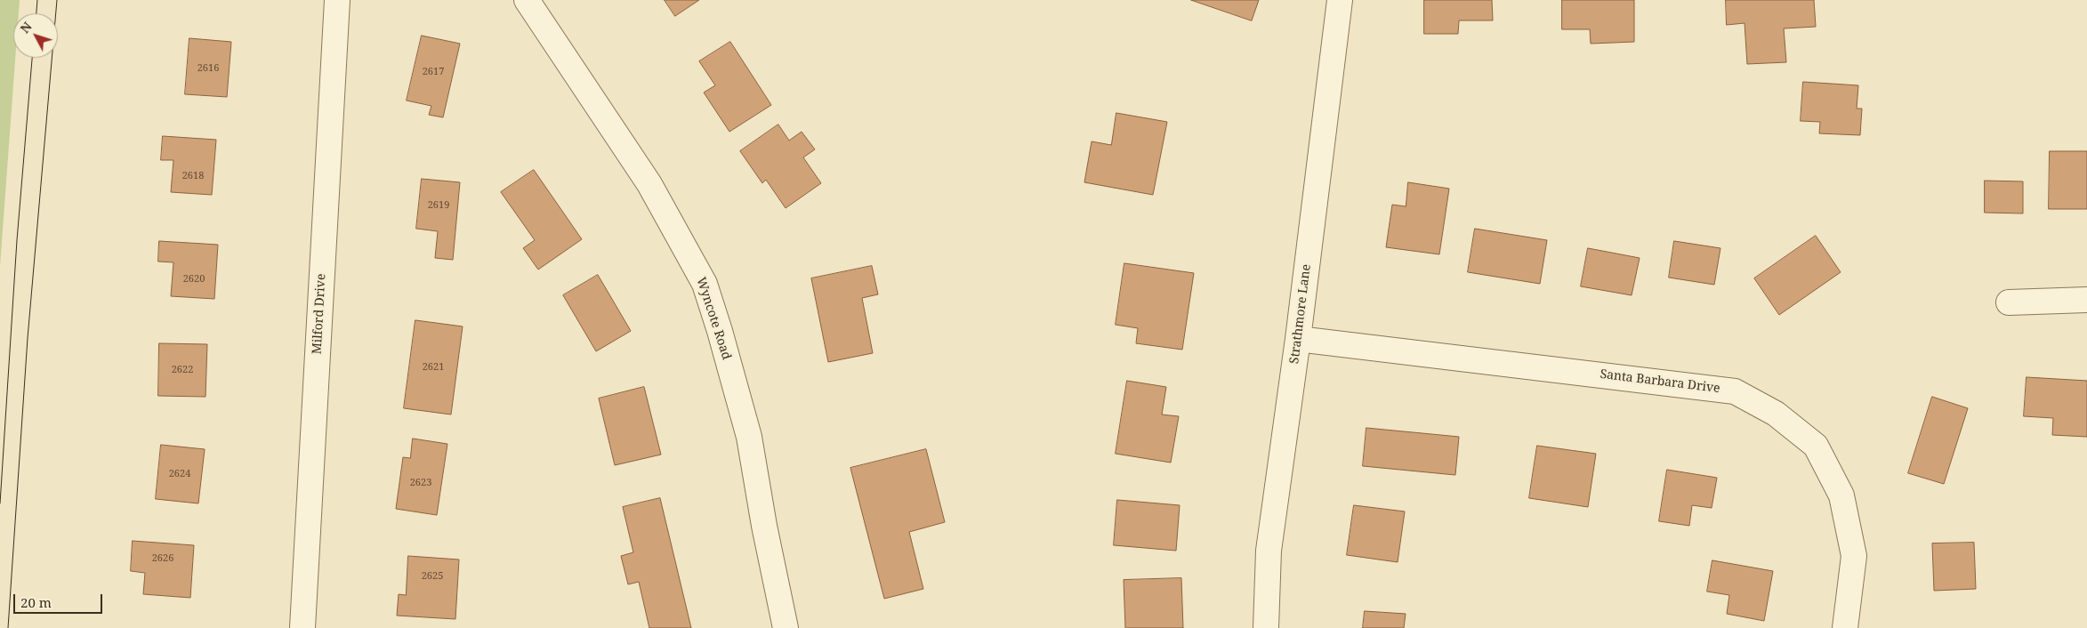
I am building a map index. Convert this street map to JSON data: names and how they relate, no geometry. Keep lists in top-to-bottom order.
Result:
{
  "streets": {
    "street": [
      "Milford Drive",
      "Strathmore Lane",
      "Wyncote Road",
      "Santa Barbara Drive"
    ]
  },
  "crossings": [
    ["Strathmore Lane", "Santa Barbara Drive"]
  ],
  "house_numbers": [
    "2616",
    "2617",
    "2618",
    "2619",
    "2620",
    "2621",
    "2622",
    "2624",
    "2623",
    "2626",
    "2625"
  ],
  "scale_bar": "20 m",
  "north": "top left"
}
